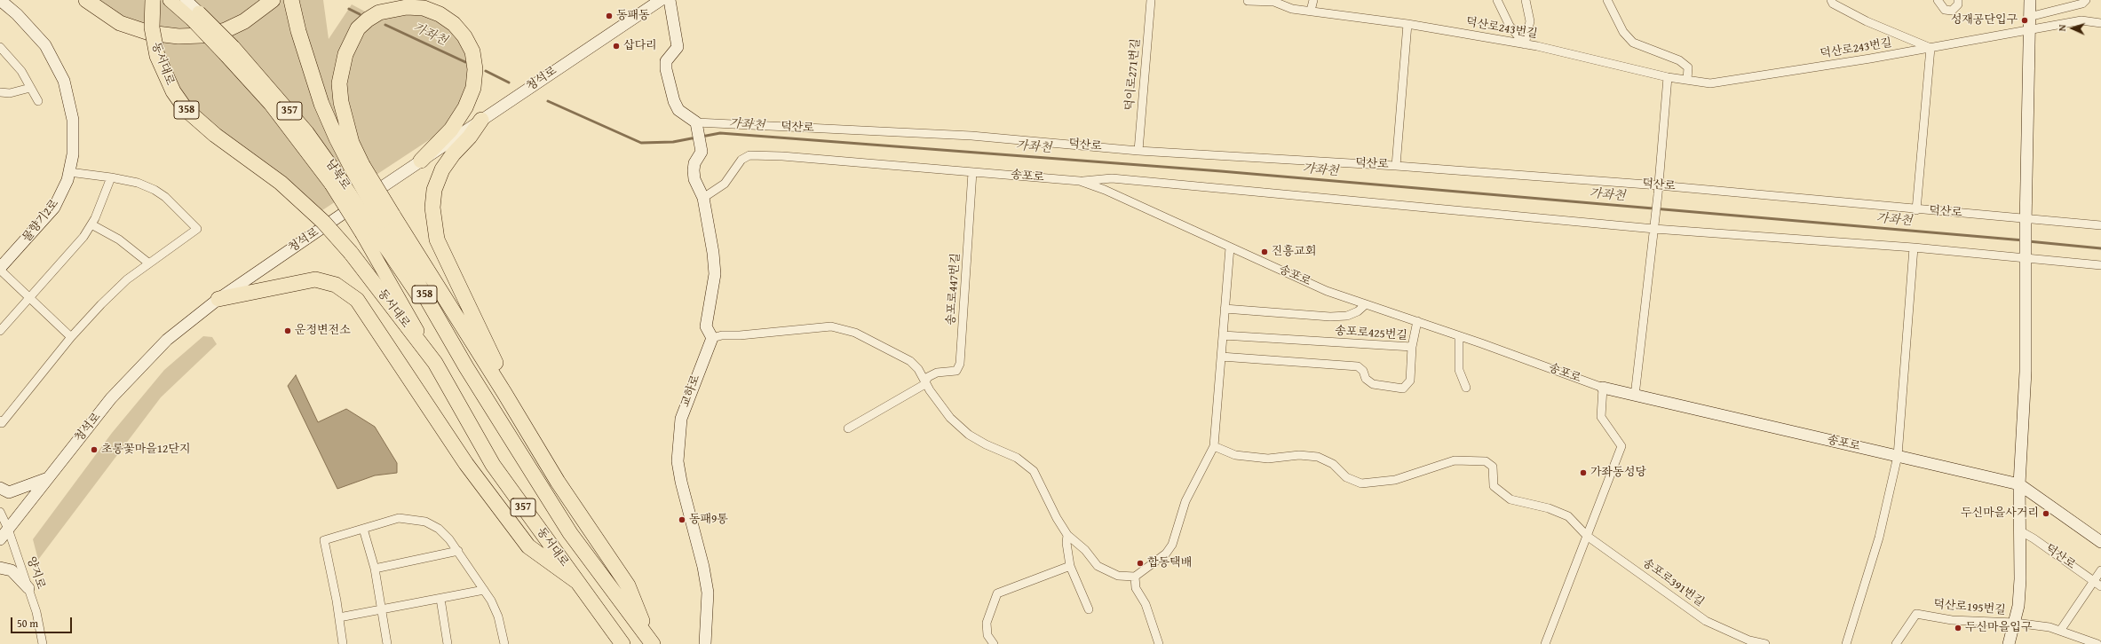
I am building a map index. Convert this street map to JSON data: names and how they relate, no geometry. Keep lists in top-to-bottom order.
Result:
{
  "streets": {
    "highway": ["동서대로", "358", "357"],
    "main road": ["남북로"],
    "street": [
      "덕산로243번길",
      "덕이로271번길",
      "청석로",
      "덕산로",
      "송포로",
      "물향기2로",
      "송포로447번길",
      "송포로425번길",
      "교하로",
      "양지로",
      "송포로391번길",
      "덕산로195번길"
    ]
  },
  "crossings": [
    ["동서대로", "남북로"],
    ["덕이로271번길", "덕산로"],
    ["청석로", "양지로"],
    ["송포로", "송포로447번길"]
  ],
  "water": ["가좌천"],
  "places": [
    "동패동",
    "성재공단입구",
    "삽다리",
    "진흥교회",
    "운정변전소",
    "초롱꽃마을12단지",
    "가좌동성당",
    "두신마을사거리",
    "동패9통",
    "합동택배",
    "두신마을입구"
  ],
  "scale_bar": "50 m",
  "north": "left"
}
